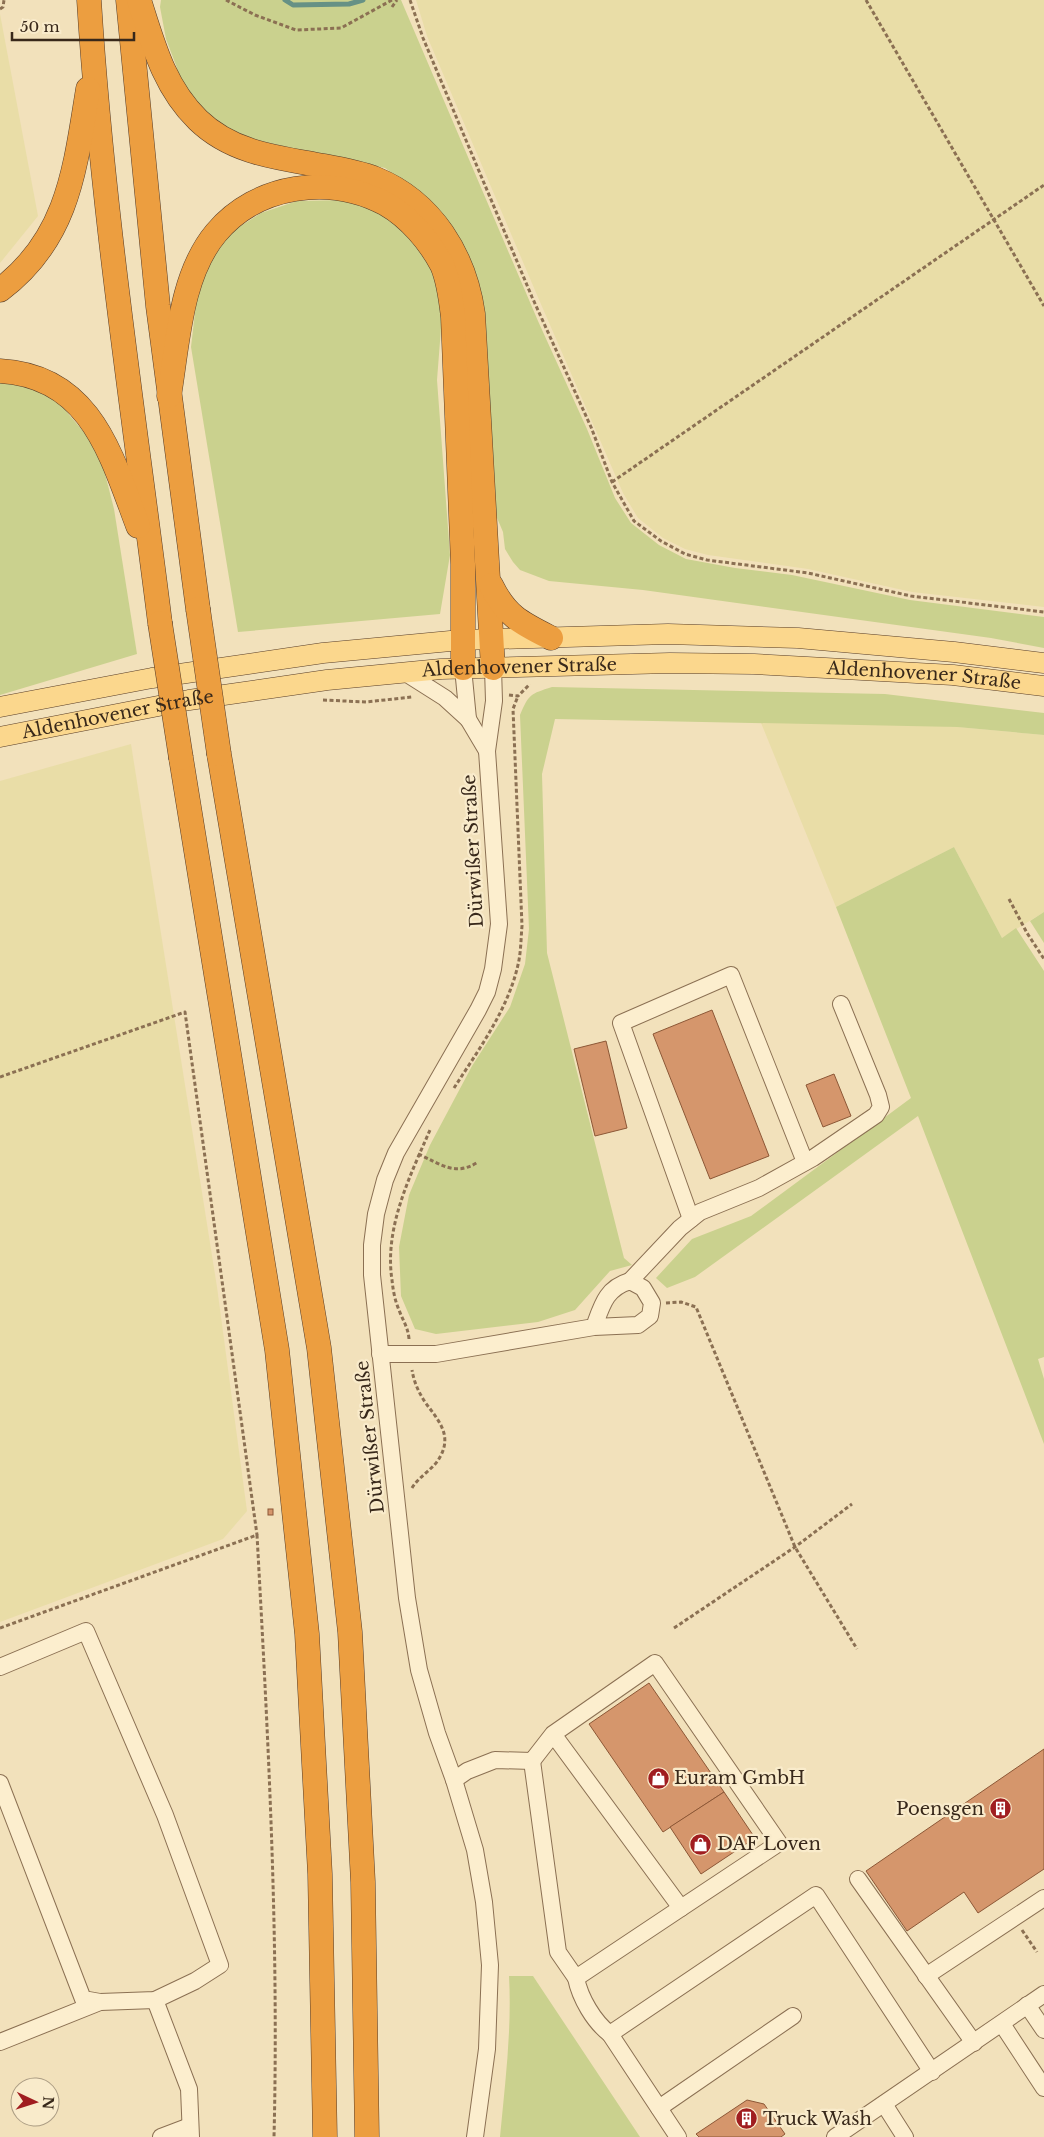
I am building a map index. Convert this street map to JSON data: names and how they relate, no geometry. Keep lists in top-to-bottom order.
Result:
{
  "streets": {
    "main road": ["Aldenhovener Straße"],
    "street": ["Dürwißer Straße"]
  },
  "crossings": [
    ["Aldenhovener Straße", "Dürwißer Straße"]
  ],
  "places": {
    "shop": ["Euram GmbH", "DAF Loven"],
    "building": ["Poensgen", "Truck Wash"]
  },
  "scale_bar": "50 m",
  "north": "right"
}
